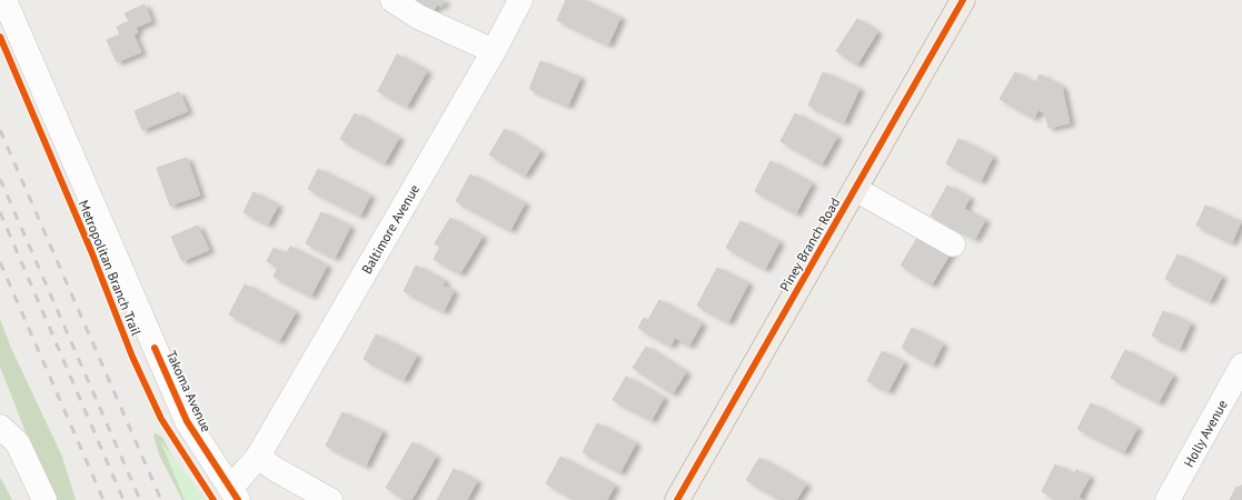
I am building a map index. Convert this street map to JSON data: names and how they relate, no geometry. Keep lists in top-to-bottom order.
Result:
{
  "streets": {
    "main road": ["Piney Branch Road"],
    "street": ["Baltimore Avenue", "Takoma Avenue", "Holly Avenue"],
    "cycle path": ["Metropolitan Branch Trail"]
  },
  "crossings": [
    ["Baltimore Avenue", "Takoma Avenue"]
  ]
}
